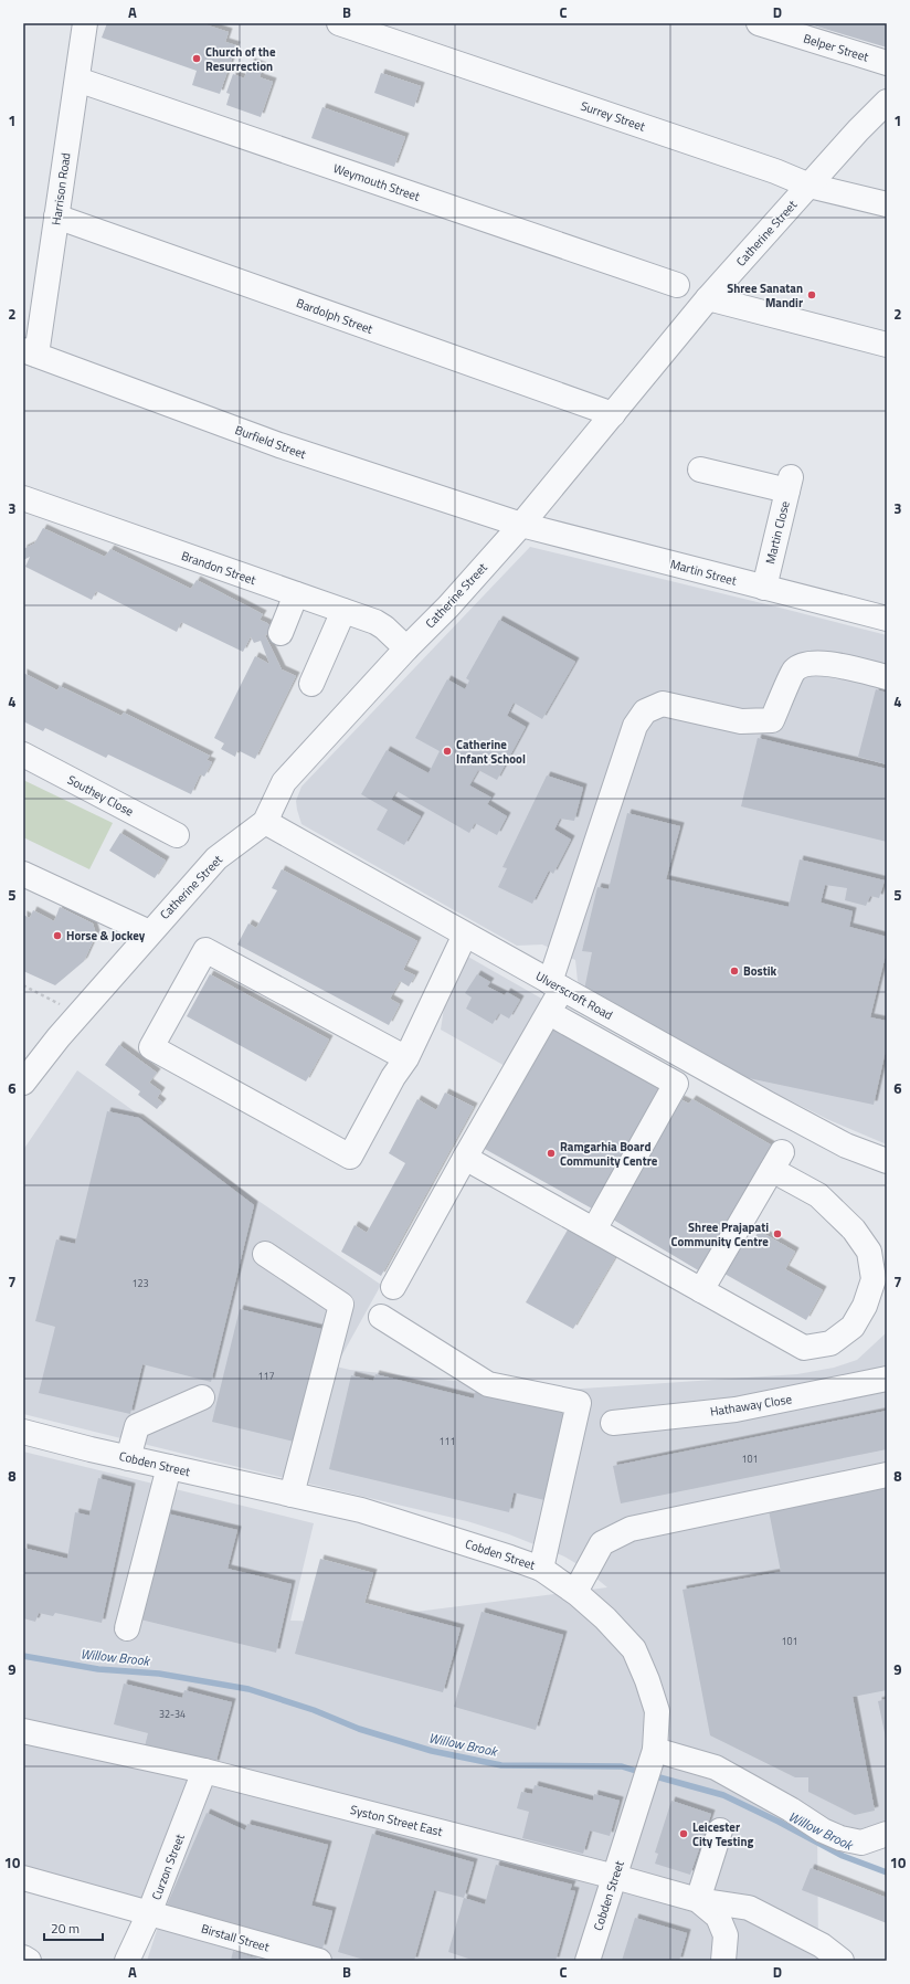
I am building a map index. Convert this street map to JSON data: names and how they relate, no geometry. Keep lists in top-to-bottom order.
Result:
{
  "streets": {
    "street": [
      "Belper Street",
      "Surrey Street",
      "Weymouth Street",
      "Harrison Road",
      "Catherine Street",
      "Bardolph Street",
      "Burfield Street",
      "Martin Close",
      "Brandon Street",
      "Martin Street",
      "Southey Close",
      "Ulverscroft Road",
      "Hathaway Close",
      "Cobden Street",
      "Syston Street East",
      "Curzon Street",
      "Birstall Street"
    ]
  },
  "crossings": [
    ["Surrey Street", "Catherine Street"],
    ["Weymouth Street", "Harrison Road"],
    ["Harrison Road", "Bardolph Street"],
    ["Harrison Road", "Burfield Street"],
    ["Catherine Street", "Bardolph Street"],
    ["Catherine Street", "Burfield Street"],
    ["Catherine Street", "Brandon Street"],
    ["Catherine Street", "Martin Street"],
    ["Catherine Street", "Ulverscroft Road"],
    ["Burfield Street", "Martin Street"],
    ["Martin Close", "Martin Street"],
    ["Cobden Street", "Syston Street East"],
    ["Syston Street East", "Curzon Street"],
    ["Curzon Street", "Birstall Street"]
  ],
  "water": ["Willow Brook"],
  "places": [
    "Church of the Resurrection",
    "Shree Sanatan Mandir",
    "Catherine Infant School",
    "Horse & Jockey",
    "Bostik",
    "Ramgarhia Board Community Centre",
    "Shree Prajapati Community Centre",
    "Leicester City Testing"
  ],
  "house_numbers": [
    "123",
    "117",
    "111",
    "101",
    "101",
    "32-34"
  ],
  "scale_bar": "20 m",
  "grid": {
    "columns": [
      "A",
      "B",
      "C",
      "D"
    ],
    "rows": [
      "1",
      "2",
      "3",
      "4",
      "5",
      "6",
      "7",
      "8",
      "9",
      "10"
    ]
  }
}
